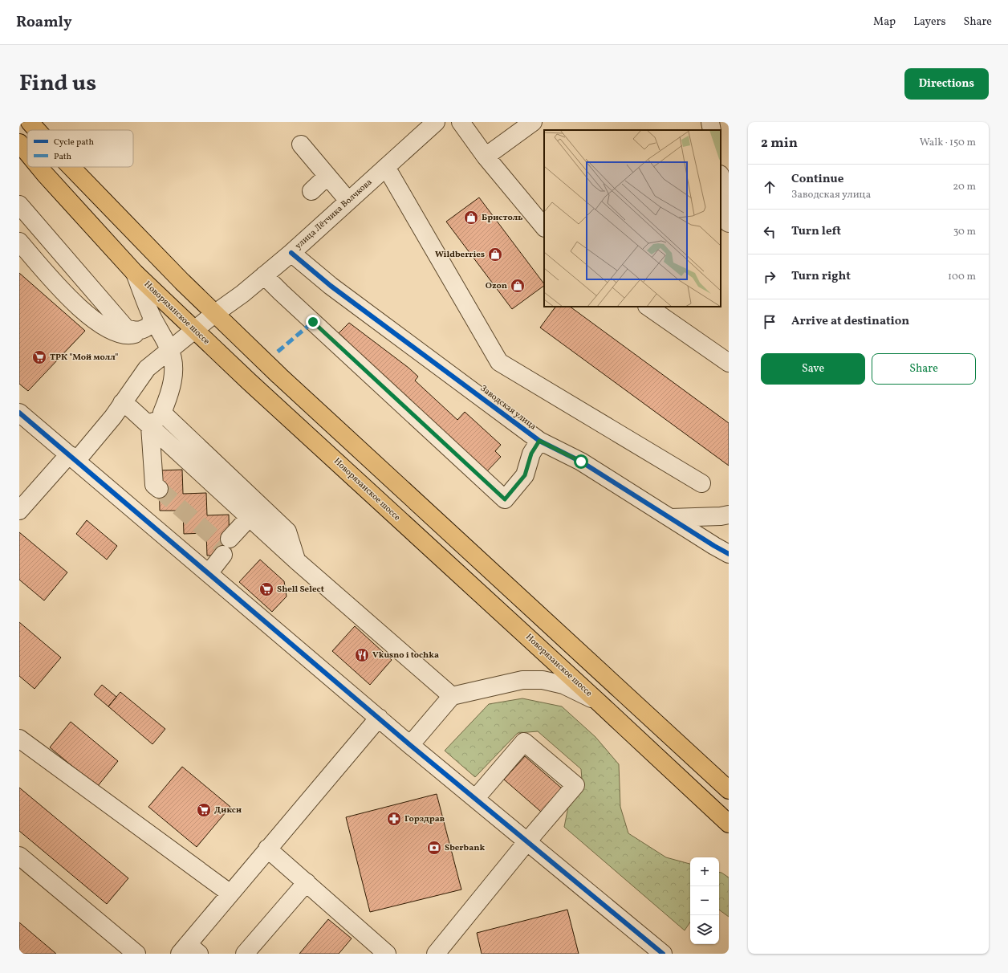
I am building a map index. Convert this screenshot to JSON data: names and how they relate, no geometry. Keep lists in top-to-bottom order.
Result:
{
  "streets": {
    "main road": ["Новорязанское шоссе"],
    "street": ["улица Лётчика Волчкова", "Заводская улица"]
  },
  "crossings": [
    ["улица Лётчика Волчкова", "Новорязанское шоссе"],
    ["улица Лётчика Волчкова", "Заводская улица"]
  ],
  "places": {
    "shop": ["Бристоль", "Wildberries", "Ozon"],
    "supermarket": ["ТРК \"Мой молл\"", "Shell Select", "Дикси"],
    "restaurant": ["Vkusno i tochka"],
    "pharmacy": ["Горздрав"],
    "bank": ["Sberbank"]
  },
  "legend": ["Cycle path", "Path"],
  "page": {
    "header": "Roamly",
    "nav": ["Map", "Layers", "Share"],
    "title": "Find us",
    "buttons": [
      "Directions",
      ["Save", "Share"]
    ],
    "heading": ["2 min", "Walk · 150 m"],
    "list": [
      ["Continue", "Заводская улица", "20 m"],
      ["Turn left", "30 m"],
      ["Turn right", "100 m"],
      "Arrive at destination"
    ],
    "map_buttons": ["+", "−"]
  }
}
